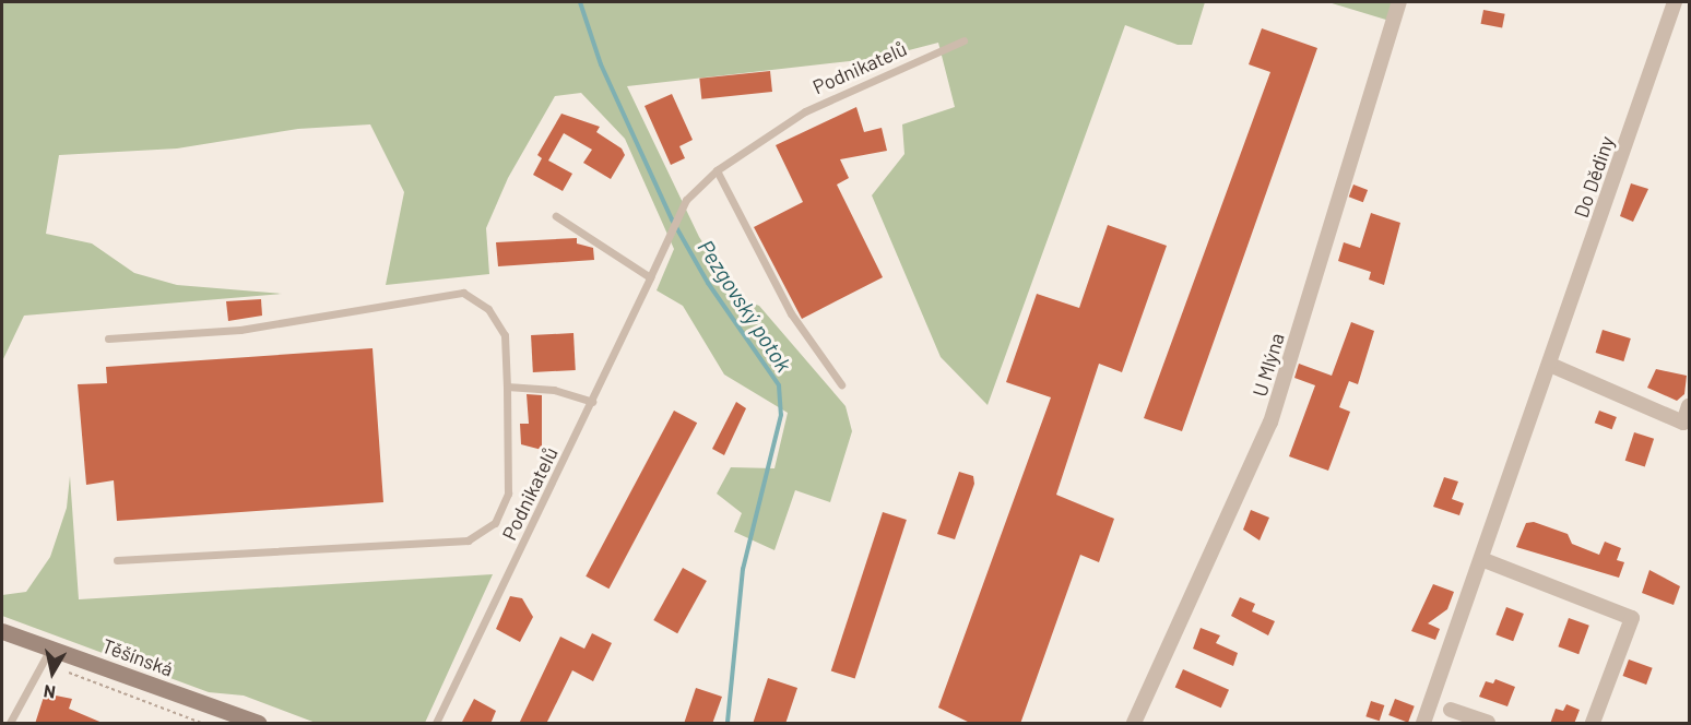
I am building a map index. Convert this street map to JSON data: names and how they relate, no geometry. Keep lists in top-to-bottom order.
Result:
{
  "streets": {
    "main road": ["Těšínská"],
    "street": ["Do Dědiny", "U Mlýna"],
    "lane": ["Podnikatelů"]
  },
  "water": ["Pezgovský potok"],
  "north": "bottom"
}
